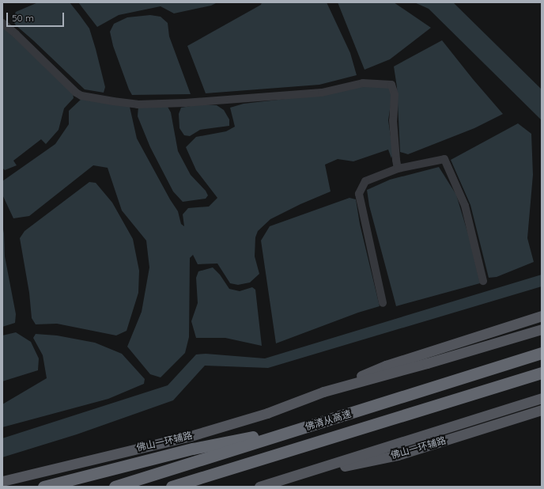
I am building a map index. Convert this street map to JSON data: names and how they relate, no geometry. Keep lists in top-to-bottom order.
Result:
{
  "streets": {
    "highway": ["佛清从高速"],
    "main road": ["佛山一环辅路"]
  },
  "scale_bar": "50 m"
}
